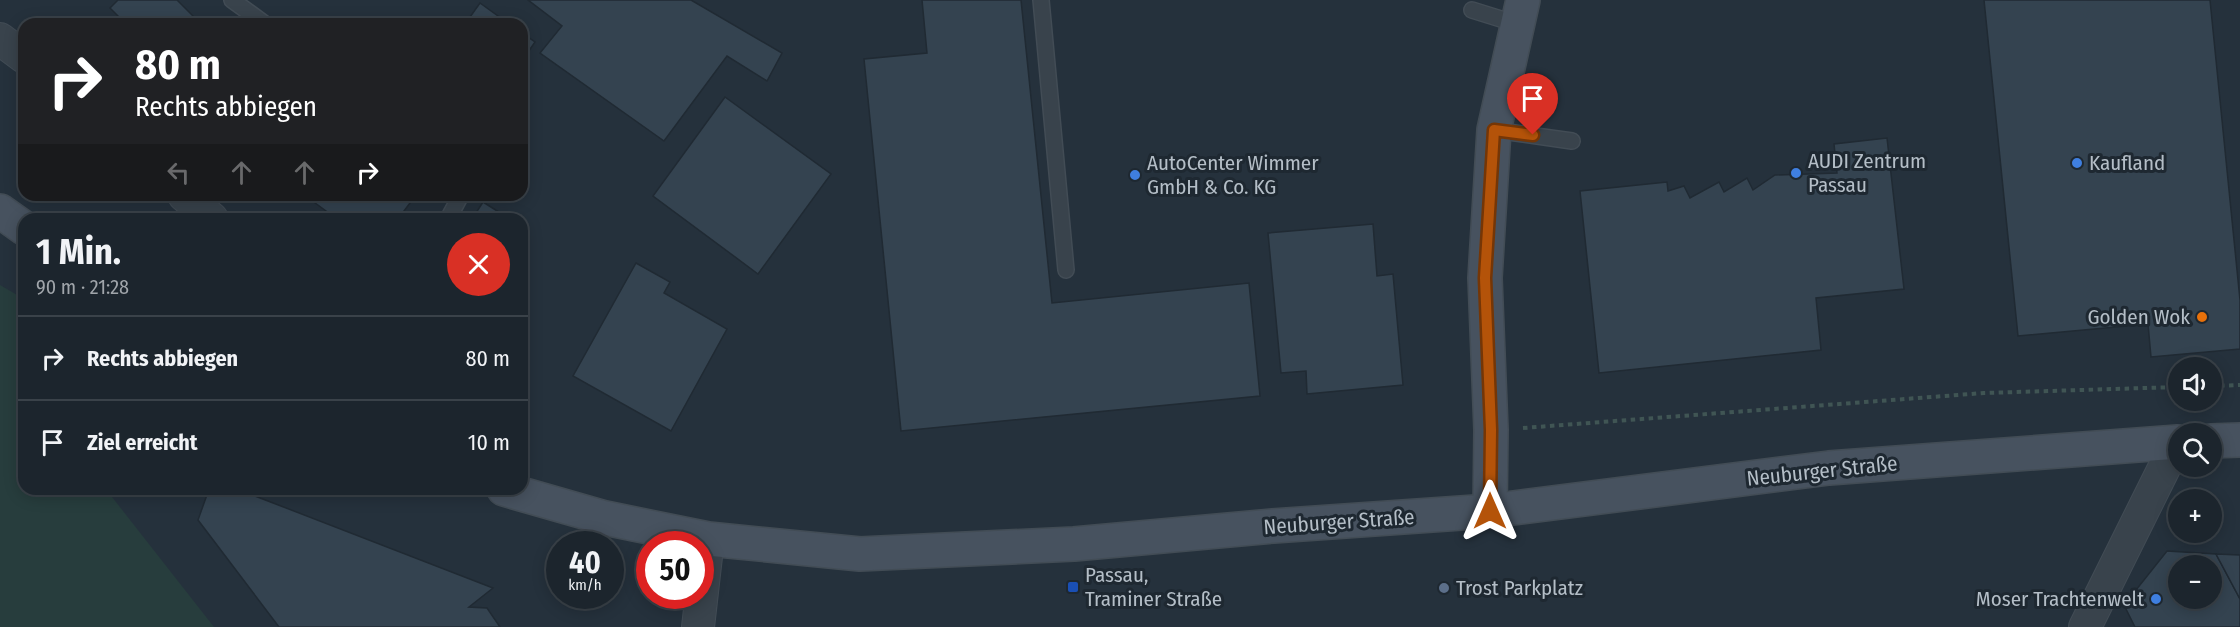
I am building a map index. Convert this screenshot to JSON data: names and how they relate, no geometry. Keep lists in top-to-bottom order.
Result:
{
  "streets": {
    "main road": ["Neuburger Straße"]
  },
  "places": {
    "other": [
      "Kaufland",
      "AUDI Zentrum Passau",
      "AutoCenter Wimmer GmbH & Co. KG",
      "Golden Wok",
      "Trost Parkplatz",
      "Moser Trachtenwelt"
    ],
    "transit": ["Passau, Traminer Straße"]
  },
  "page": {
    "turn": ["80 m", "Rechts abbiegen"],
    "heading": ["1 Min.", "90 m · 21:28"],
    "list": [
      {
        "name": "Rechts abbiegen",
        "value": "80 m"
      },
      {
        "name": "Ziel erreicht",
        "value": "10 m"
      }
    ],
    "map_buttons": ["+", "−"],
    "speed": "40 km/h",
    "limit": "50"
  }
}
